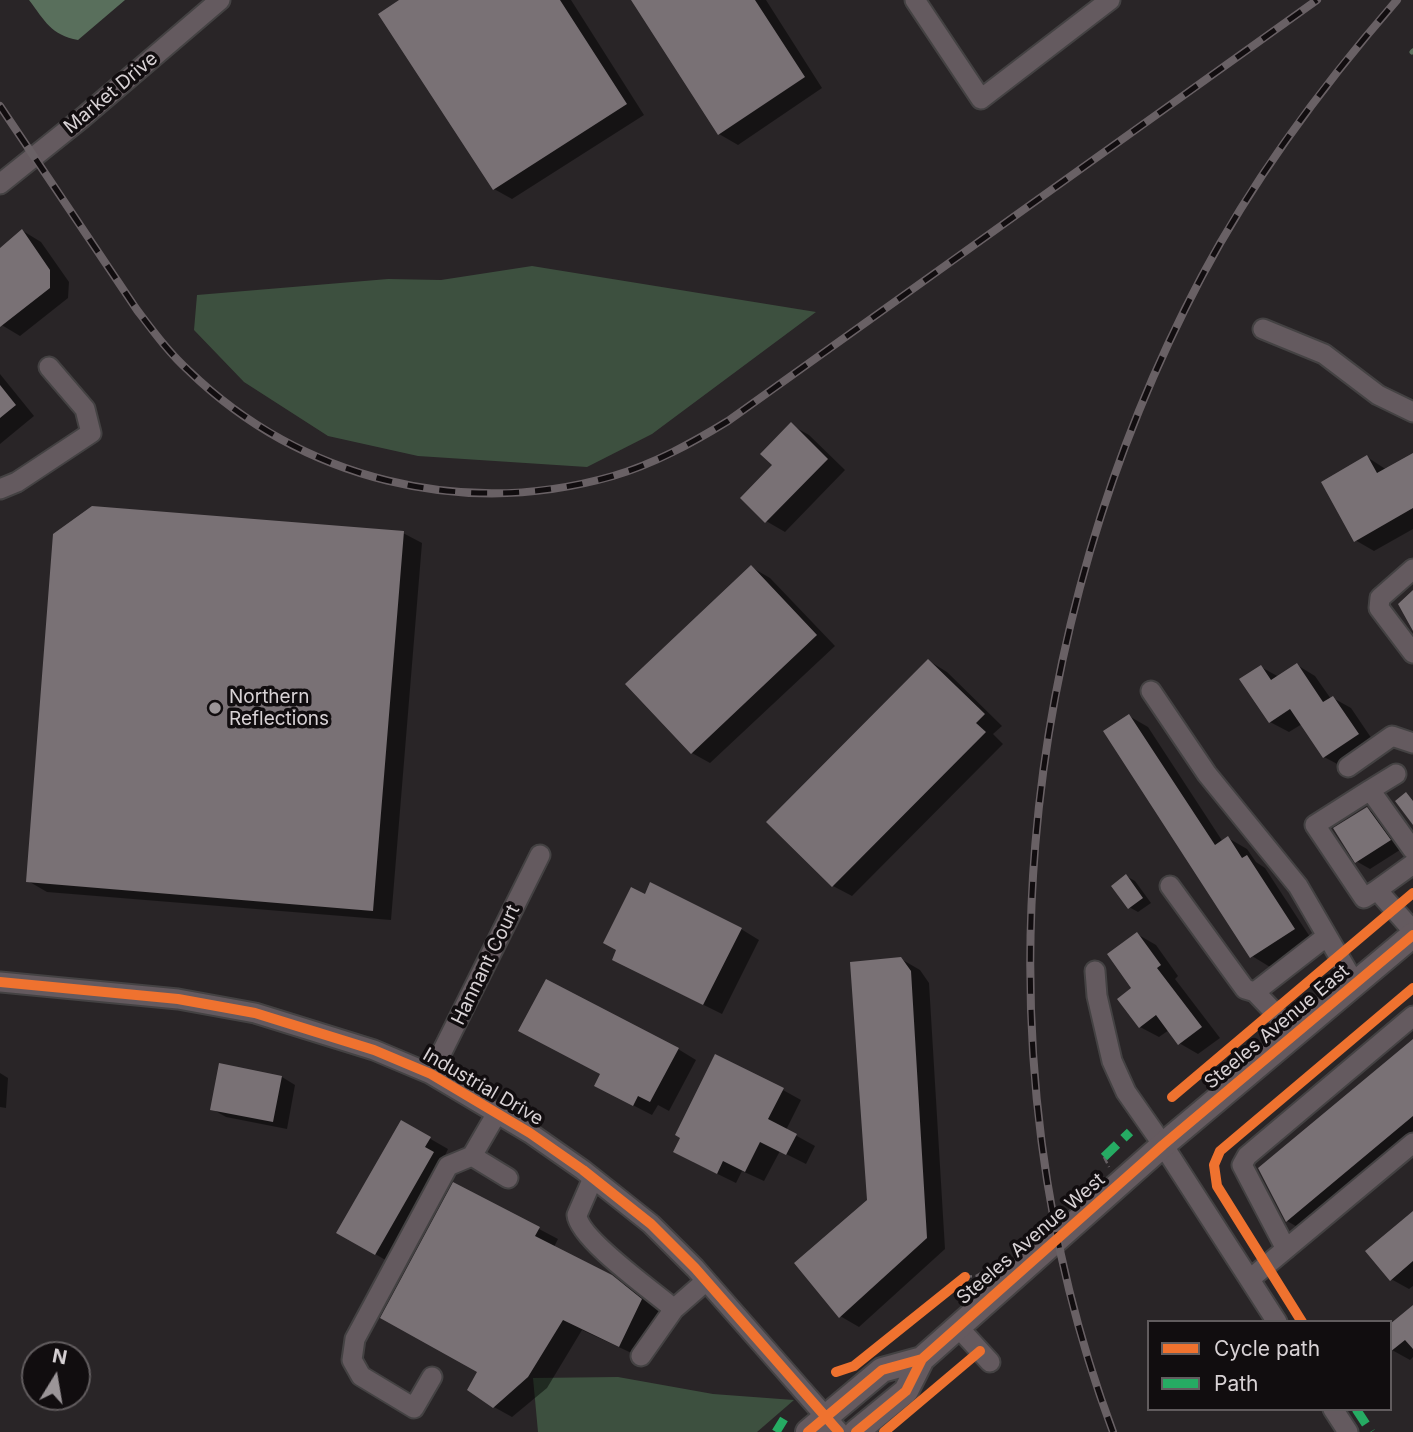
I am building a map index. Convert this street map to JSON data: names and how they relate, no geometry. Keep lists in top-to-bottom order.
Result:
{
  "streets": {
    "main road": ["Steeles Avenue East", "Steeles Avenue West"],
    "street": ["Market Drive", "Hannant Court", "Industrial Drive"]
  },
  "crossings": [
    ["Hannant Court", "Industrial Drive"],
    ["Steeles Avenue East", "Steeles Avenue West"],
    ["Industrial Drive", "Steeles Avenue West"]
  ],
  "places": ["Northern Reflections"],
  "legend": ["Cycle path", "Path"],
  "north": "top"
}
